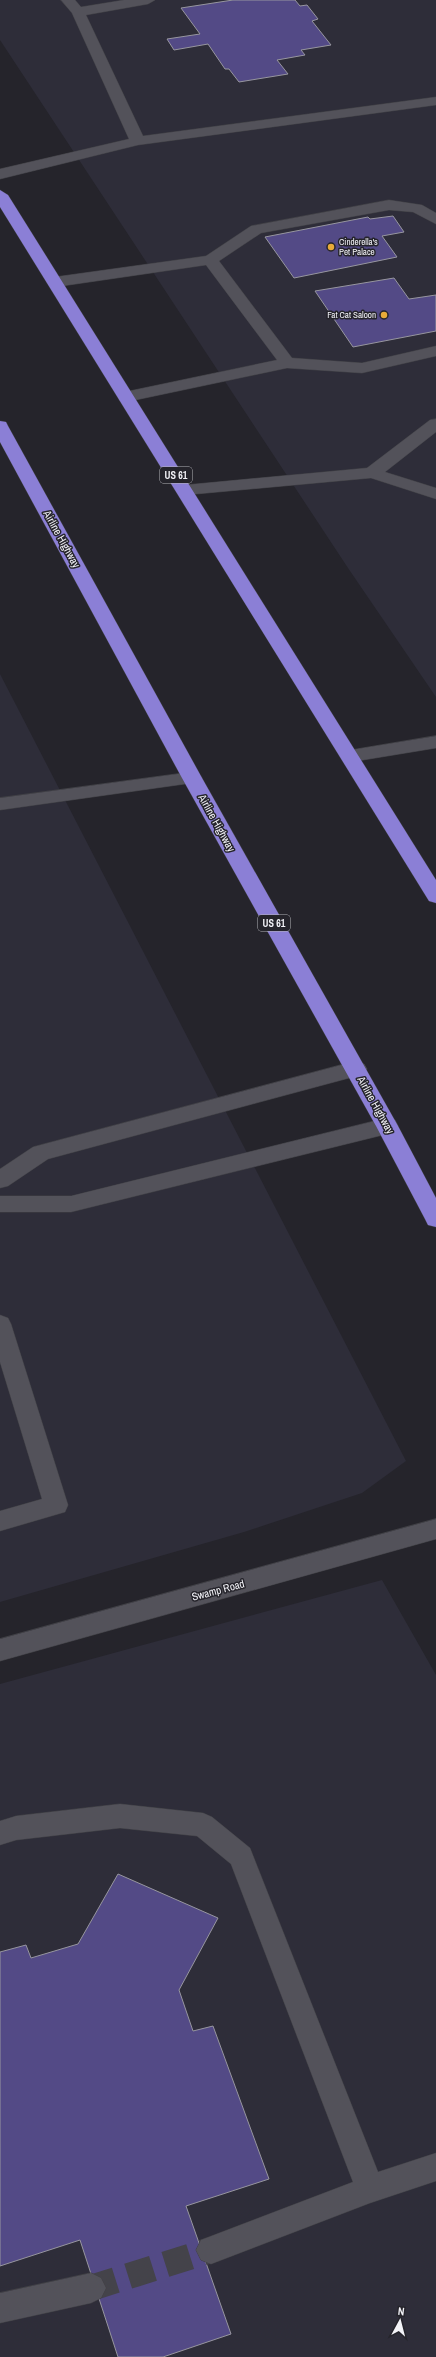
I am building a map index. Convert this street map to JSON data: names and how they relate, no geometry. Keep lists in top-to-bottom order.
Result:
{
  "streets": {
    "highway": ["US 61", "Airline Highway"],
    "street": ["Swamp Road"]
  },
  "places": ["Cinderella's Pet Palace", "Fat Cat Saloon"],
  "north": "top"
}
